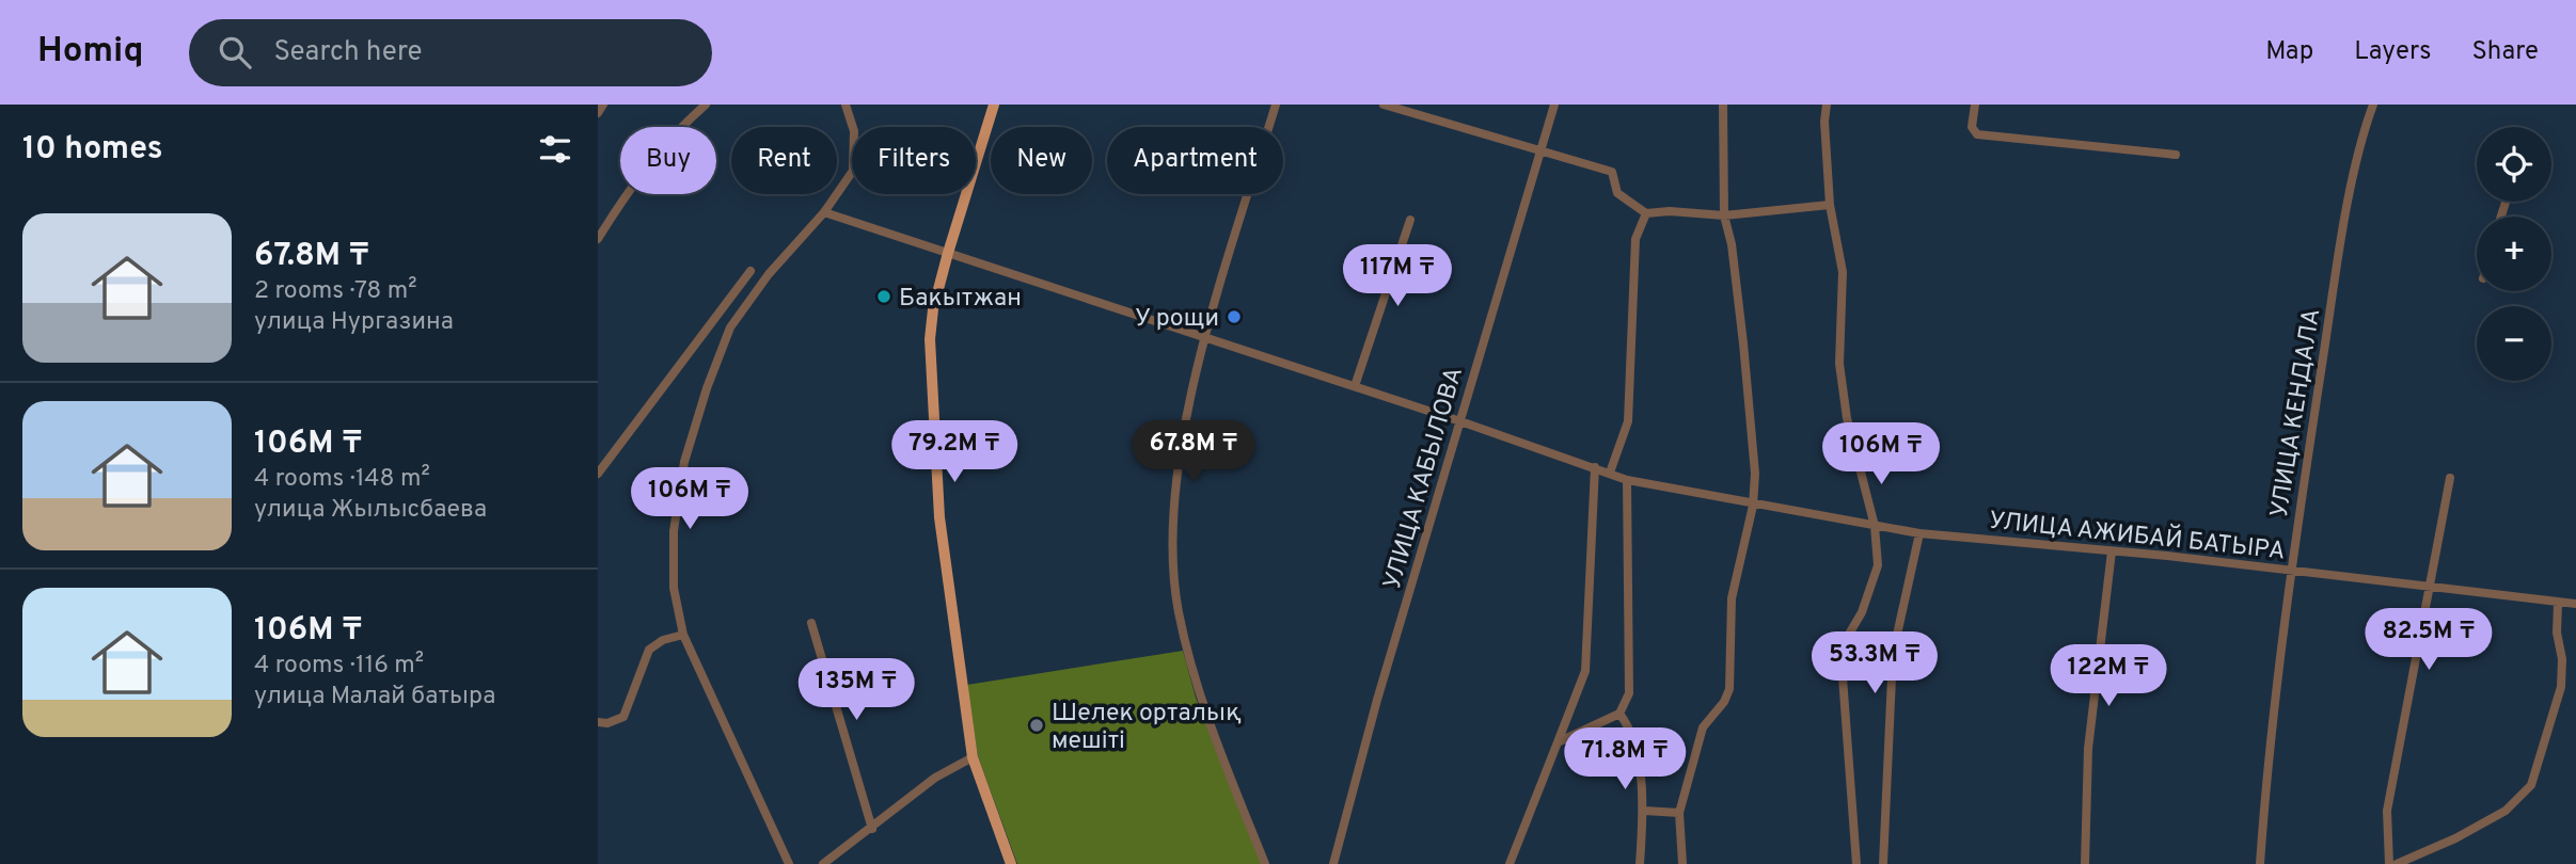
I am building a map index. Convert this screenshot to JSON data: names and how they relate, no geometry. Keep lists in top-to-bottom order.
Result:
{
  "streets": {
    "street": ["УЛИЦА КЕНДАЛА", "УЛИЦА КАБЫЛОВА", "УЛИЦА АЖИБАЙ БАТЫРА"]
  },
  "crossings": [
    ["УЛИЦА КЕНДАЛА", "УЛИЦА АЖИБАЙ БАТЫРА"],
    ["УЛИЦА КАБЫЛОВА", "УЛИЦА АЖИБАЙ БАТЫРА"]
  ],
  "places": ["Бакытжан", "У рощи", "Шелек орталық мешіті"],
  "page": {
    "header": "Homiq",
    "search": "Search here",
    "nav": ["Map", "Layers", "Share"],
    "heading": "10 homes",
    "map_buttons": ["+", "−"],
    "chip": [
      "Buy",
      "Rent",
      "Filters",
      "New",
      "Apartment"
    ],
    "list": [
      {
        "name": "67.8M ₸",
        "note": "2 rooms · 78 m² · улица Нургазина"
      },
      {
        "name": "106M ₸",
        "note": "4 rooms · 148 m² · улица Жылысбаева"
      },
      {
        "name": "106M ₸",
        "note": "4 rooms · 116 m² · улица Малай батыра"
      }
    ],
    "price": [
      "117M ₸",
      "79.2M ₸",
      "67.8M ₸",
      "106M ₸",
      "106M ₸",
      "82.5M ₸",
      "53.3M ₸",
      "122M ₸",
      "135M ₸",
      "71.8M ₸"
    ]
  }
}
